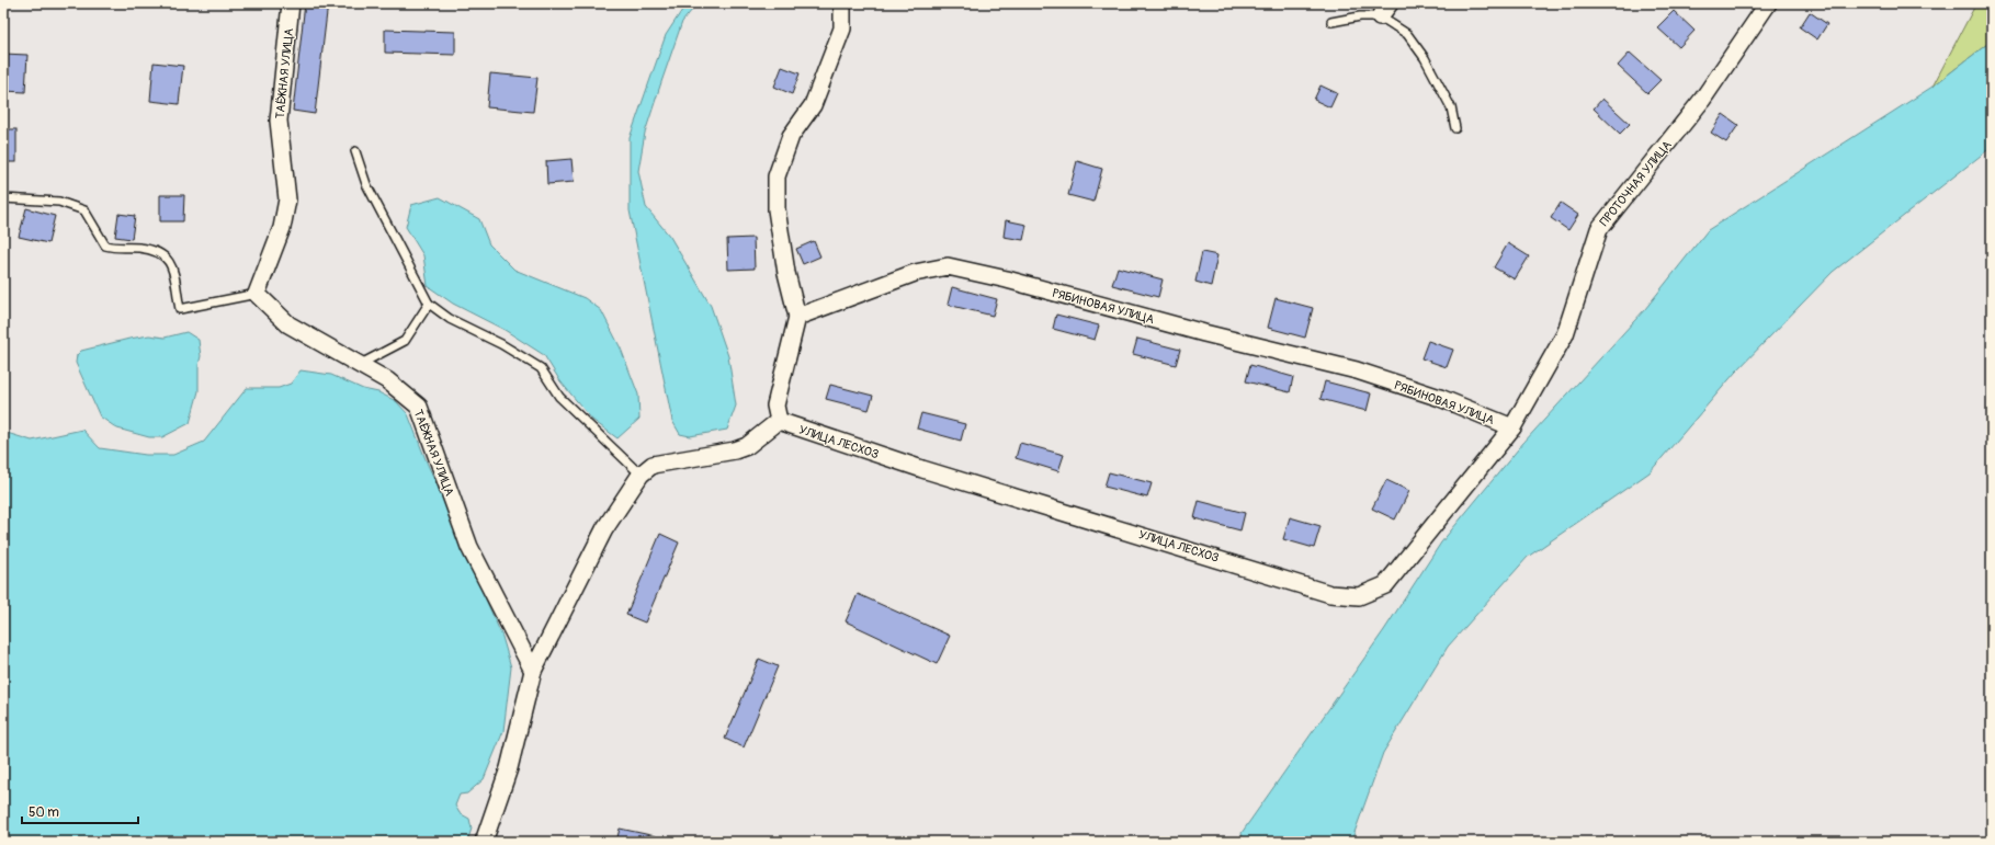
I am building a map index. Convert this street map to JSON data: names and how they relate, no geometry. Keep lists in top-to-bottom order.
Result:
{
  "streets": {
    "street": [
      "ТАЁЖНАЯ УЛИЦА",
      "ПРОТОЧНАЯ УЛИЦА",
      "РЯБИНОВАЯ УЛИЦА",
      "УЛИЦА ЛЕСХОЗ"
    ]
  },
  "crossings": [
    ["ПРОТОЧНАЯ УЛИЦА", "РЯБИНОВАЯ УЛИЦА"],
    ["ПРОТОЧНАЯ УЛИЦА", "УЛИЦА ЛЕСХОЗ"],
    ["РЯБИНОВАЯ УЛИЦА", "УЛИЦА ЛЕСХОЗ"]
  ],
  "scale_bar": "50 m"
}
